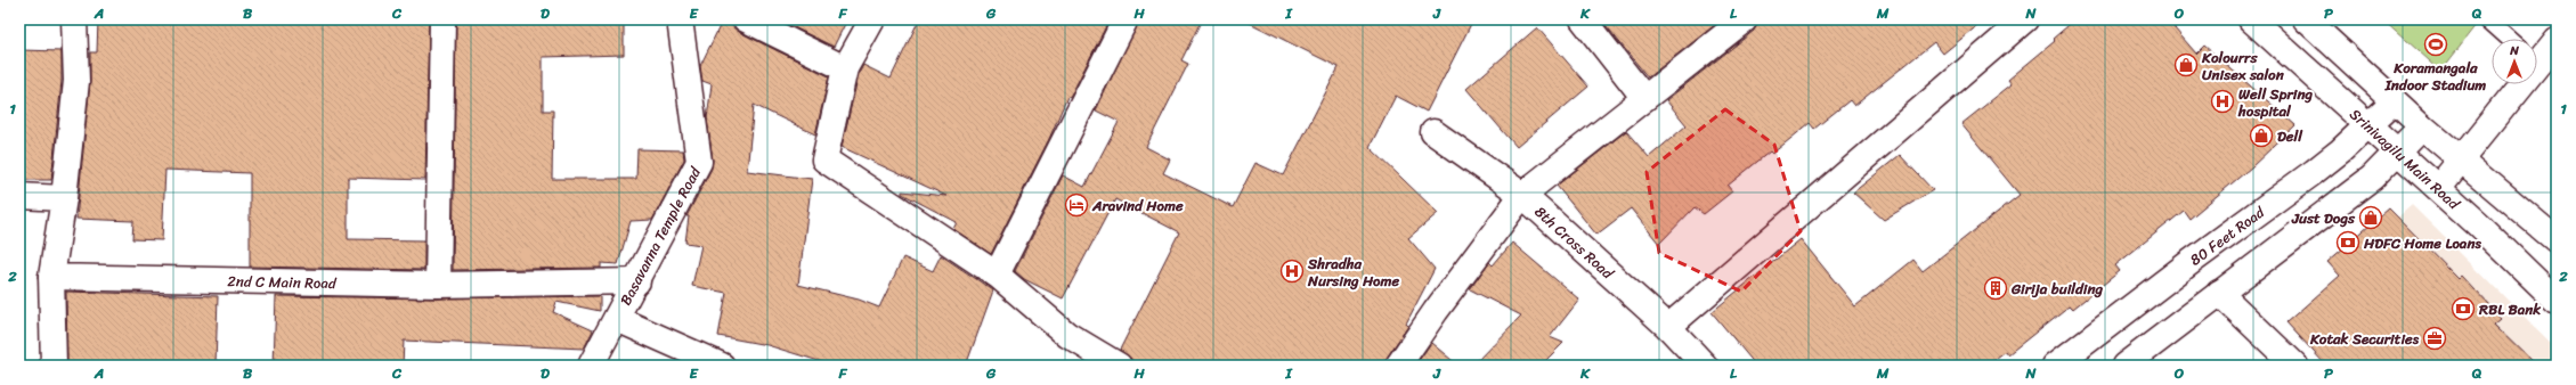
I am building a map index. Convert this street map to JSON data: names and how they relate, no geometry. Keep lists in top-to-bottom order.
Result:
{
  "streets": {
    "street": [
      "Srinivagilu Main Road",
      "80 Feet Road",
      "Basavanna Temple Road",
      "8th Cross Road",
      "2nd C Main Road"
    ]
  },
  "crossings": [
    ["Srinivagilu Main Road", "80 Feet Road"],
    ["Basavanna Temple Road", "2nd C Main Road"]
  ],
  "places": {
    "sports": ["Koramangala Indoor Stadium"],
    "shop": ["Kolourrs Unisex salon", "Dell", "Just Dogs"],
    "hospital": ["Well Spring hospital", "Shradha Nursing Home"],
    "hotel": ["Aravind Home"],
    "bank": ["HDFC Home Loans", "RBL Bank"],
    "building": ["Girija building"],
    "office": ["Kotak Securities"]
  },
  "north": "top",
  "grid": {
    "columns": [
      "A",
      "B",
      "C",
      "D",
      "E",
      "F",
      "G",
      "H",
      "I",
      "J",
      "K",
      "L",
      "M",
      "N",
      "O",
      "P",
      "Q"
    ],
    "rows": ["1", "2"]
  }
}
